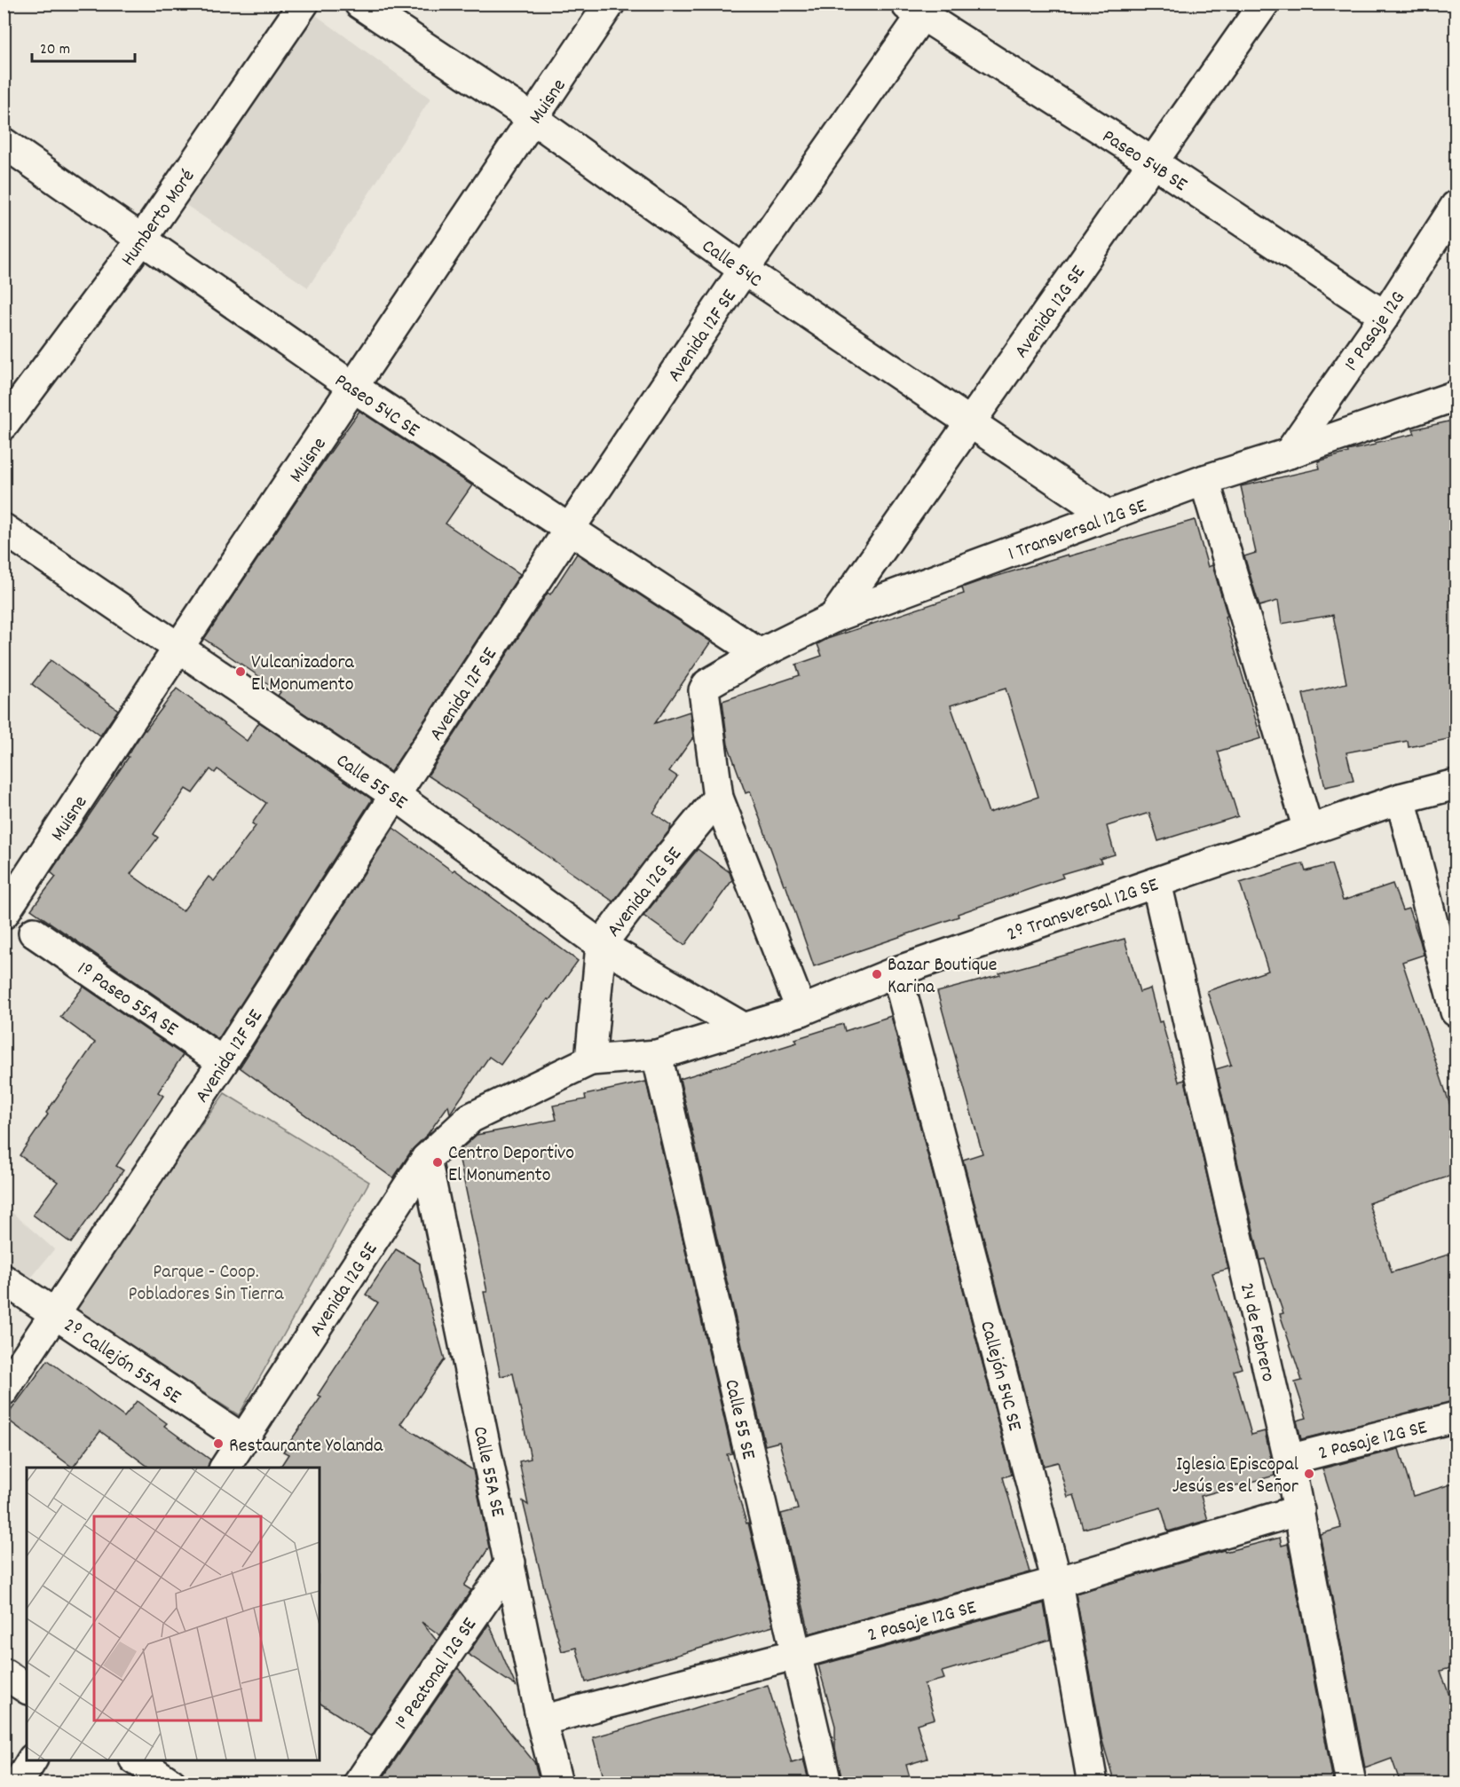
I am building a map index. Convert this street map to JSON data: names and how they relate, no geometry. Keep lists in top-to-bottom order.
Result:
{
  "streets": {
    "street": [
      "Muisne",
      "Paseo 54B SE",
      "Humberto Moré",
      "Calle 54C",
      "Avenida 12G SE",
      "1° Pasaje 12G",
      "Avenida 12F SE",
      "Paseo 54C SE",
      "1 Transversal 12G SE",
      "Calle 55 SE",
      "2º Transversal 12G SE",
      "1º Paseo 55A SE",
      "24 de Febrero",
      "2º Callejón 55A SE",
      "Callejón 54C SE",
      "2 Pasaje 12G SE",
      "Calle 55A SE",
      "1° Peatonal 12G SE"
    ]
  },
  "crossings": [
    ["Muisne", "Calle 54C"],
    ["Muisne", "Paseo 54C SE"],
    ["Muisne", "Calle 55 SE"],
    ["Paseo 54B SE", "Avenida 12G SE"],
    ["Paseo 54B SE", "1° Pasaje 12G"],
    ["Paseo 54B SE", "Avenida 12F SE"],
    ["Humberto Moré", "Paseo 54C SE"],
    ["Calle 54C", "Avenida 12G SE"],
    ["Calle 54C", "Avenida 12F SE"],
    ["Calle 54C", "1 Transversal 12G SE"],
    ["Avenida 12G SE", "1 Transversal 12G SE"],
    ["Avenida 12G SE", "Calle 55 SE"],
    ["Avenida 12G SE", "2º Transversal 12G SE"],
    ["Avenida 12G SE", "2º Callejón 55A SE"],
    ["Avenida 12G SE", "Calle 55A SE"],
    ["1° Pasaje 12G", "1 Transversal 12G SE"],
    ["Avenida 12F SE", "Paseo 54C SE"],
    ["Avenida 12F SE", "Calle 55 SE"],
    ["Avenida 12F SE", "1º Paseo 55A SE"],
    ["Avenida 12F SE", "2º Callejón 55A SE"],
    ["Paseo 54C SE", "1 Transversal 12G SE"],
    ["Calle 55 SE", "2º Transversal 12G SE"],
    ["Calle 55 SE", "2 Pasaje 12G SE"],
    ["2º Transversal 12G SE", "24 de Febrero"],
    ["2º Transversal 12G SE", "Callejón 54C SE"],
    ["24 de Febrero", "2 Pasaje 12G SE"],
    ["Callejón 54C SE", "2 Pasaje 12G SE"],
    ["2 Pasaje 12G SE", "Calle 55A SE"],
    ["Calle 55A SE", "1° Peatonal 12G SE"]
  ],
  "parks": ["Parque - Coop. Pobladores Sin Tierra"],
  "places": [
    "Vulcanizadora El Monumento",
    "Bazar Boutique Karina",
    "Centro Deportivo El Monumento",
    "Restaurante Yolanda",
    "Iglesia Episcopal Jesús es el Señor"
  ],
  "scale_bar": "20 m"
}
